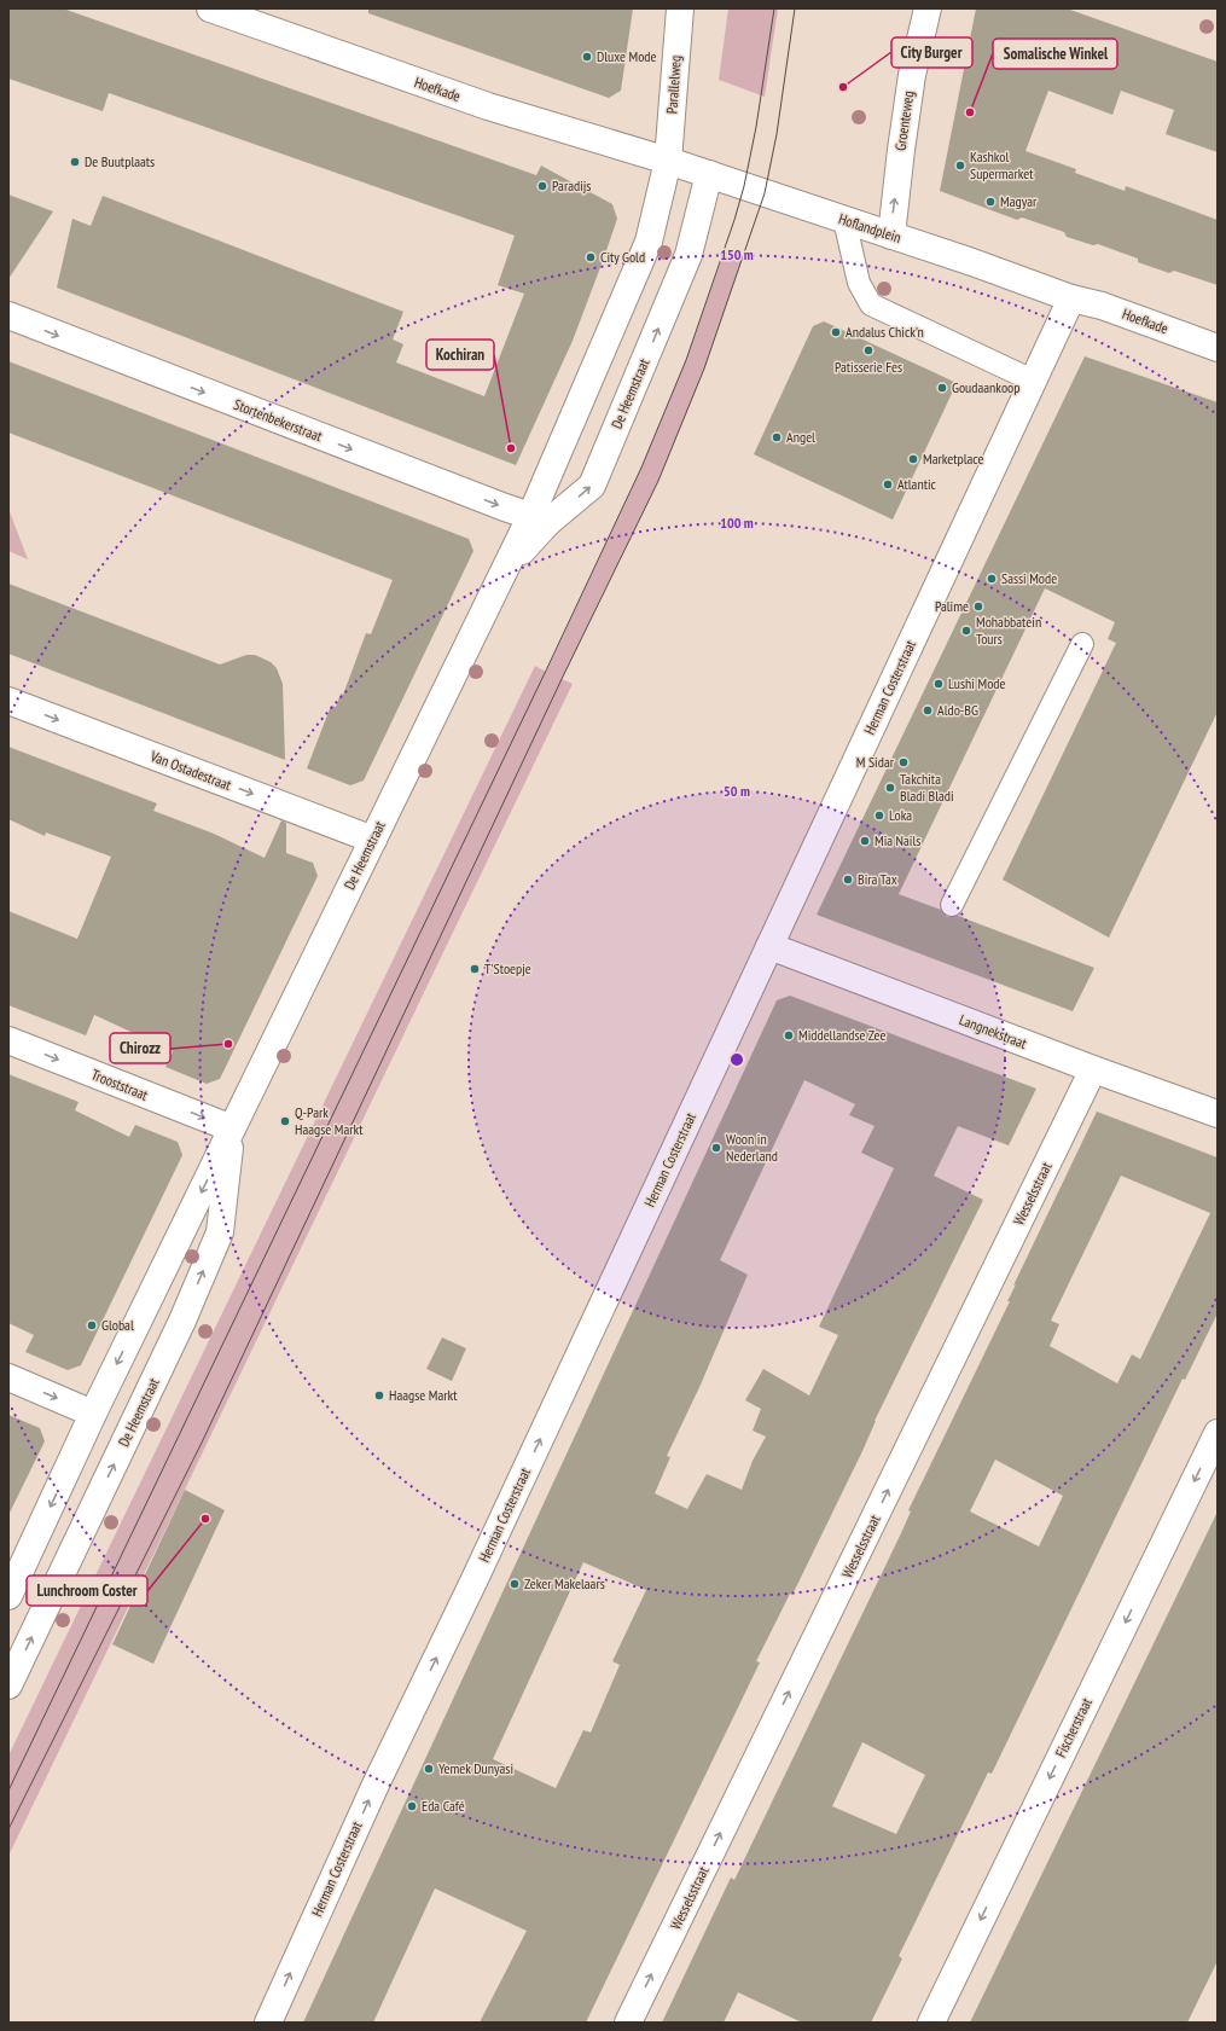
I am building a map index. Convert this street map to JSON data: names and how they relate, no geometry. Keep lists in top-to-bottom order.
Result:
{
  "streets": {
    "street": [
      "Parallelweg",
      "Hoefkade",
      "Groenteweg",
      "Hoflandplein",
      "De Heemstraat",
      "Stortenbekerstraat",
      "Herman Costerstraat",
      "Van Ostadestraat",
      "Langnekstraat",
      "Trooststraat",
      "Wesselsstraat",
      "Fischerstraat"
    ]
  },
  "crossings": [
    ["Parallelweg", "Hoefkade"],
    ["Parallelweg", "Hoflandplein"],
    ["Parallelweg", "De Heemstraat"],
    ["Hoefkade", "Hoflandplein"],
    ["Hoefkade", "De Heemstraat"],
    ["Hoefkade", "Herman Costerstraat"],
    ["Groenteweg", "Hoflandplein"],
    ["Hoflandplein", "De Heemstraat"],
    ["Hoflandplein", "Herman Costerstraat"],
    ["De Heemstraat", "Stortenbekerstraat"],
    ["De Heemstraat", "Van Ostadestraat"],
    ["De Heemstraat", "Trooststraat"],
    ["Herman Costerstraat", "Langnekstraat"],
    ["Langnekstraat", "Wesselsstraat"]
  ],
  "one_way": [
    "Groenteweg",
    "Stortenbekerstraat",
    "Herman Costerstraat",
    "Van Ostadestraat",
    "Trooststraat",
    "Wesselsstraat",
    "Fischerstraat"
  ],
  "places": [
    "Dluxe Mode",
    "City Burger",
    "Somalische Winkel",
    "De Buutplaats",
    "Kashkol Supermarket",
    "Paradijs",
    "Magyar",
    "City Gold",
    "Andalus Chick'n",
    "Patisserie Fes",
    "Goudaankoop",
    "Angel",
    "Kochiran",
    "Marketplace",
    "Atlantic",
    "Sassi Mode",
    "Palime",
    "Mohabbatein Tours",
    "Lushi Mode",
    "Aldo-BG",
    "M Sidar",
    "Takchita Bladi Bladi",
    "Loka",
    "Mia Nails",
    "Bira Tax",
    "T'Stoepje",
    "Middellandse Zee",
    "Chirozz",
    "Q-Park Haagse Markt",
    "Woon in Nederland",
    "Global",
    "Haagse Markt",
    "Lunchroom Coster",
    "Zeker Makelaars",
    "Yemek Dunyasi",
    "Eda Café"
  ],
  "rings": ["150 m", "100 m", "50 m"]
}
